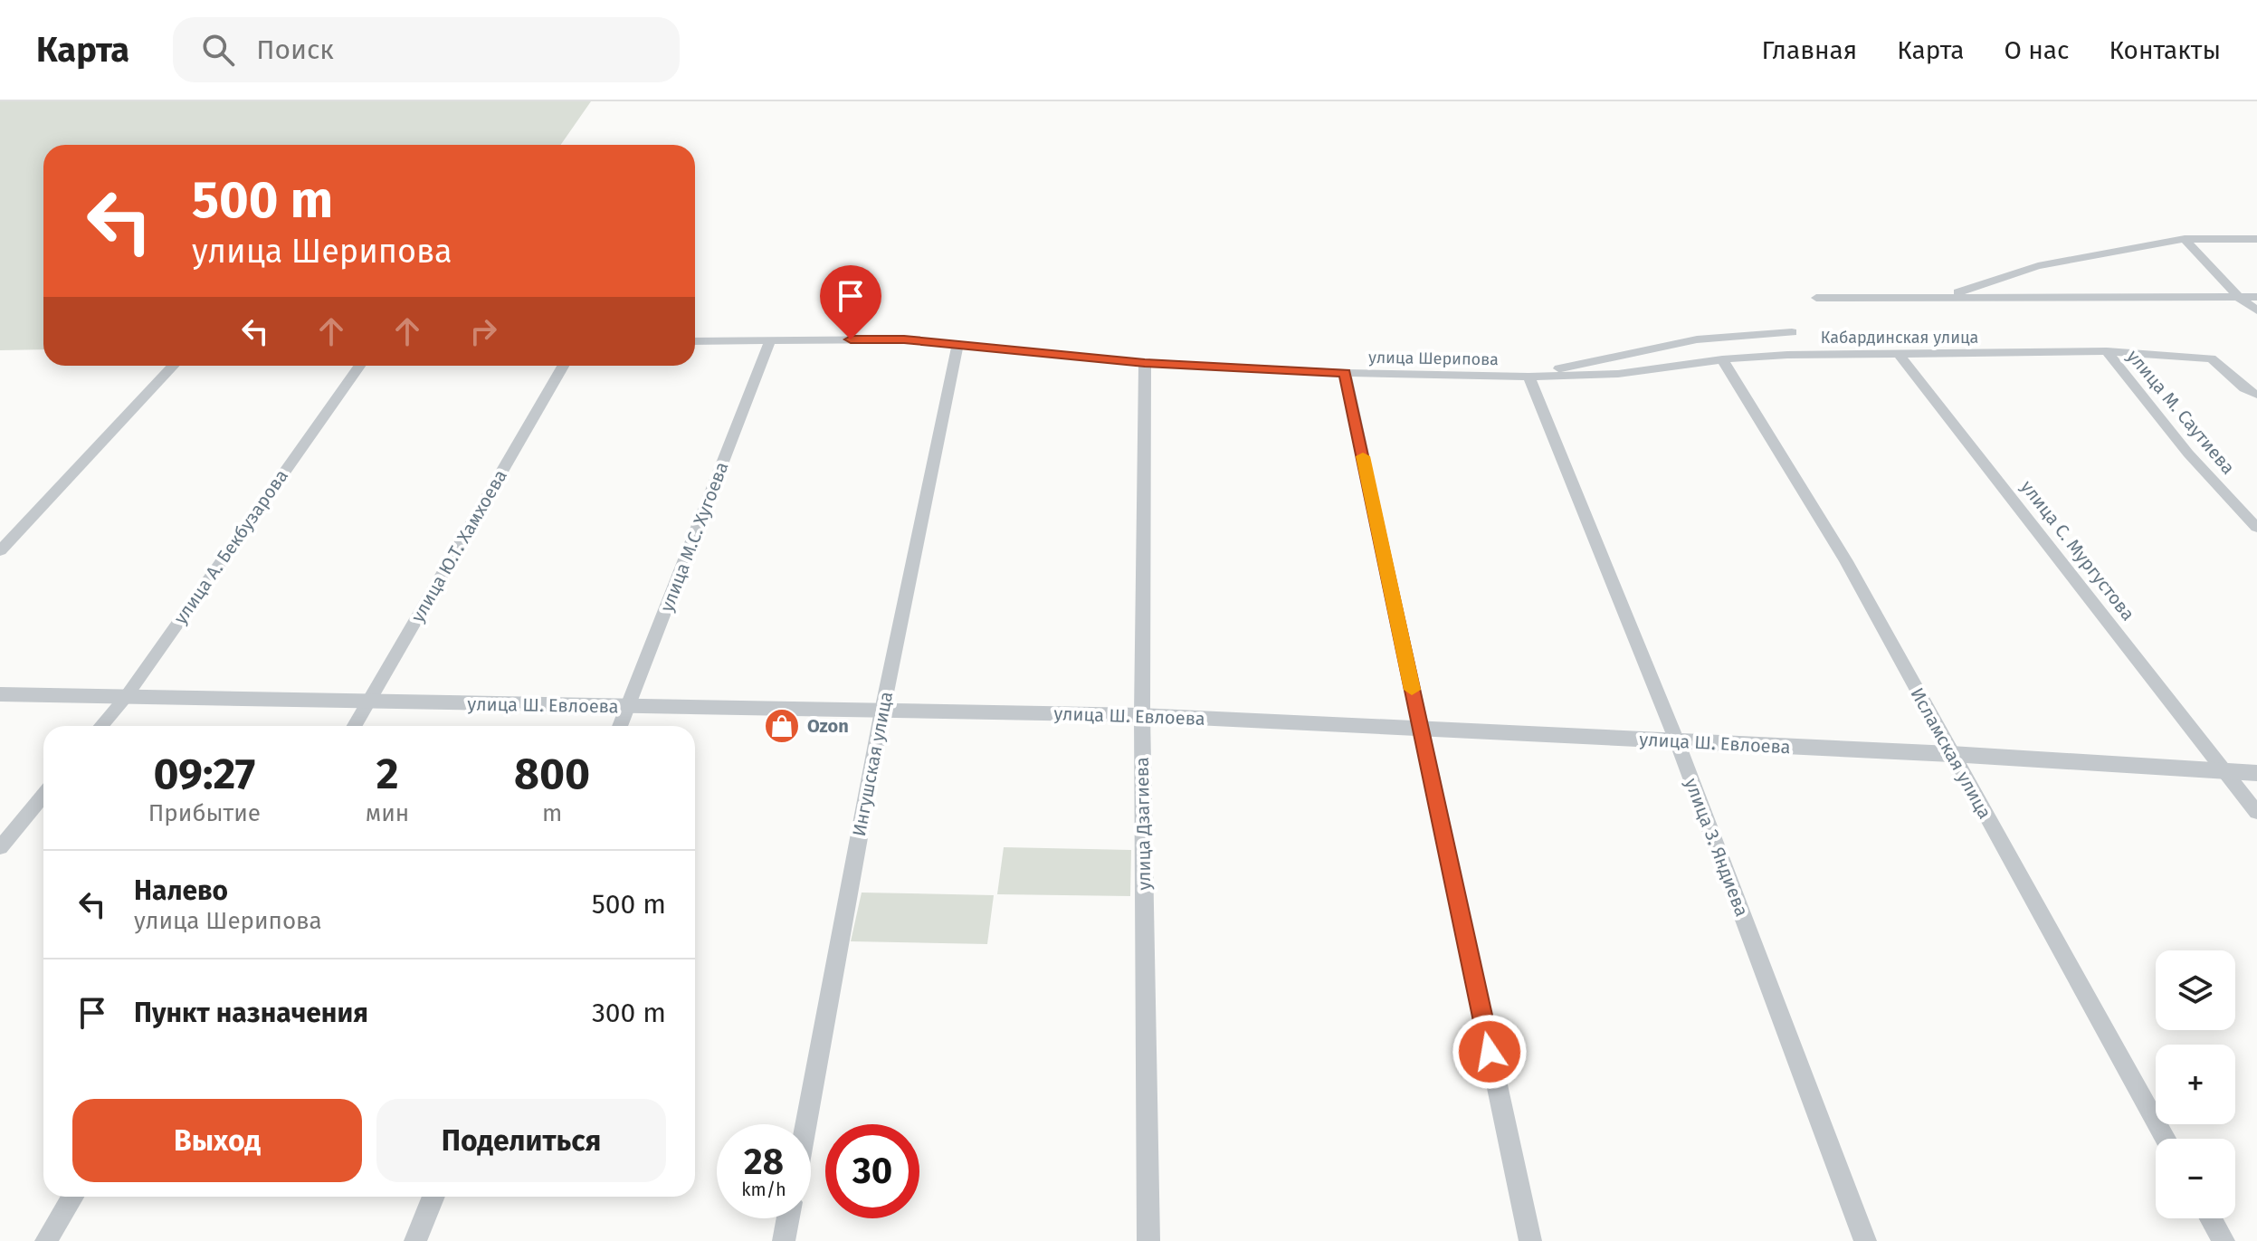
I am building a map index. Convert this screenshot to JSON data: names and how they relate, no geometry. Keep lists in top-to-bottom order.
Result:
{
  "streets": {
    "street": [
      "Кабардинская улица",
      "улица Шерипова",
      "улица М. Саутиева",
      "улица М.С. Хугоева",
      "улица Ю.Т. Хамхоева",
      "улица А. Бекбузарова",
      "улица С. Мургустова",
      "улица Ш. Евлоева",
      "Исламская улица",
      "Ингушская улица",
      "улица Дзагиева",
      "улица З. Яндиева"
    ]
  },
  "crossings": [
    ["Кабардинская улица", "улица Шерипова"],
    ["Кабардинская улица", "улица М. Саутиева"],
    ["Кабардинская улица", "улица С. Мургустова"],
    ["Кабардинская улица", "Исламская улица"],
    ["Кабардинская улица", "улица З. Яндиева"],
    ["улица Шерипова", "улица М.С. Хугоева"],
    ["улица Шерипова", "Ингушская улица"],
    ["улица Шерипова", "улица Дзагиева"],
    ["улица Шерипова", "улица З. Яндиева"],
    ["улица М.С. Хугоева", "улица Ш. Евлоева"],
    ["улица Ю.Т. Хамхоева", "улица Ш. Евлоева"],
    ["улица А. Бекбузарова", "улица Ш. Евлоева"],
    ["улица С. Мургустова", "улица Ш. Евлоева"],
    ["улица Ш. Евлоева", "Исламская улица"],
    ["улица Ш. Евлоева", "Ингушская улица"],
    ["улица Ш. Евлоева", "улица Дзагиева"],
    ["улица Ш. Евлоева", "улица З. Яндиева"]
  ],
  "places": {
    "shop": ["Ozon"]
  },
  "page": {
    "header": "Карта",
    "search": "Поиск",
    "nav": [
      "Главная",
      "Карта",
      "О нас",
      "Контакты"
    ],
    "turn": ["500 m", "улица Шерипова"],
    "eta": [
      "09:27",
      "Прибытие",
      "2",
      "мин",
      "800",
      "m"
    ],
    "list": [
      {
        "name": "Налево",
        "note": "улица Шерипова",
        "value": "500 m"
      },
      {
        "name": "Пункт назначения",
        "value": "300 m"
      }
    ],
    "map_buttons": ["+", "−"],
    "buttons": ["Выход", "Поделиться"],
    "speed": "28 km/h",
    "limit": "30"
  }
}
